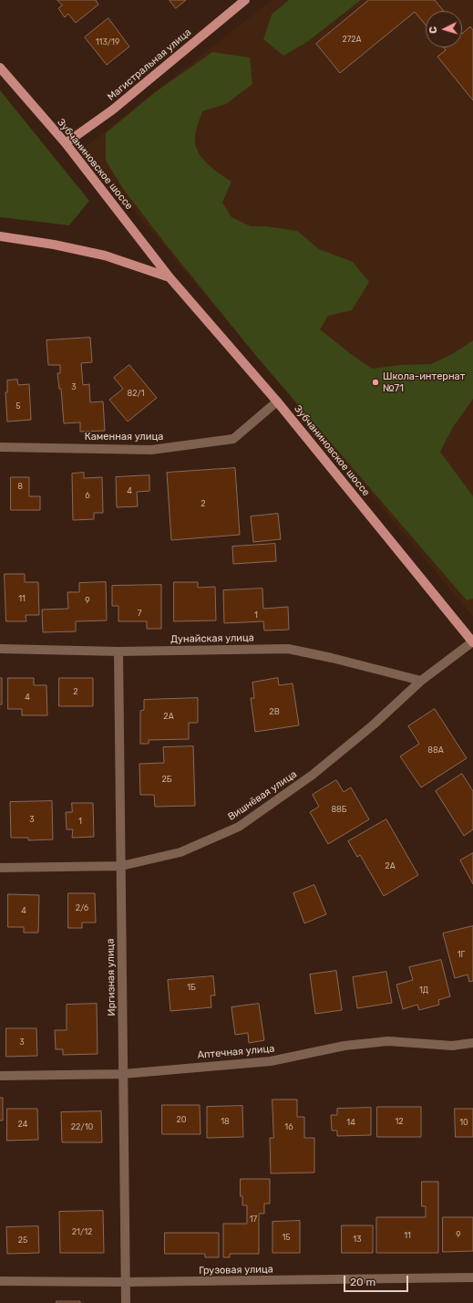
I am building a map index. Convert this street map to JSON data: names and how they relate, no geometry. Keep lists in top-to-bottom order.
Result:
{
  "streets": {
    "main road": ["Магистральная улица", "Зубчаниновское шоссе"],
    "street": [
      "Каменная улица",
      "Дунайская улица",
      "Вишнёвая улица",
      "Иргизная улица",
      "Аптечная улица",
      "Грузовая улица"
    ]
  },
  "crossings": [
    ["Магистральная улица", "Зубчаниновское шоссе"],
    ["Зубчаниновское шоссе", "Каменная улица"],
    ["Зубчаниновское шоссе", "Вишнёвая улица"],
    ["Дунайская улица", "Вишнёвая улица"],
    ["Дунайская улица", "Иргизная улица"],
    ["Вишнёвая улица", "Иргизная улица"],
    ["Иргизная улица", "Аптечная улица"],
    ["Иргизная улица", "Грузовая улица"]
  ],
  "places": ["Школа-интернат №71"],
  "house_numbers": [
    "272А",
    "113/19",
    "3",
    "82/1",
    "5",
    "8",
    "4",
    "6",
    "2",
    "11",
    "9",
    "7",
    "1",
    "2",
    "4",
    "2В",
    "2А",
    "88А",
    "2Б",
    "88Б",
    "3",
    "1",
    "2А",
    "2/6",
    "4",
    "1Г",
    "1Б",
    "1Д",
    "3",
    "20",
    "18",
    "12",
    "14",
    "10",
    "24",
    "22/10",
    "16",
    "17",
    "21/12",
    "9",
    "11",
    "15",
    "13",
    "25"
  ],
  "scale_bar": "20 m",
  "north": "left"
}
